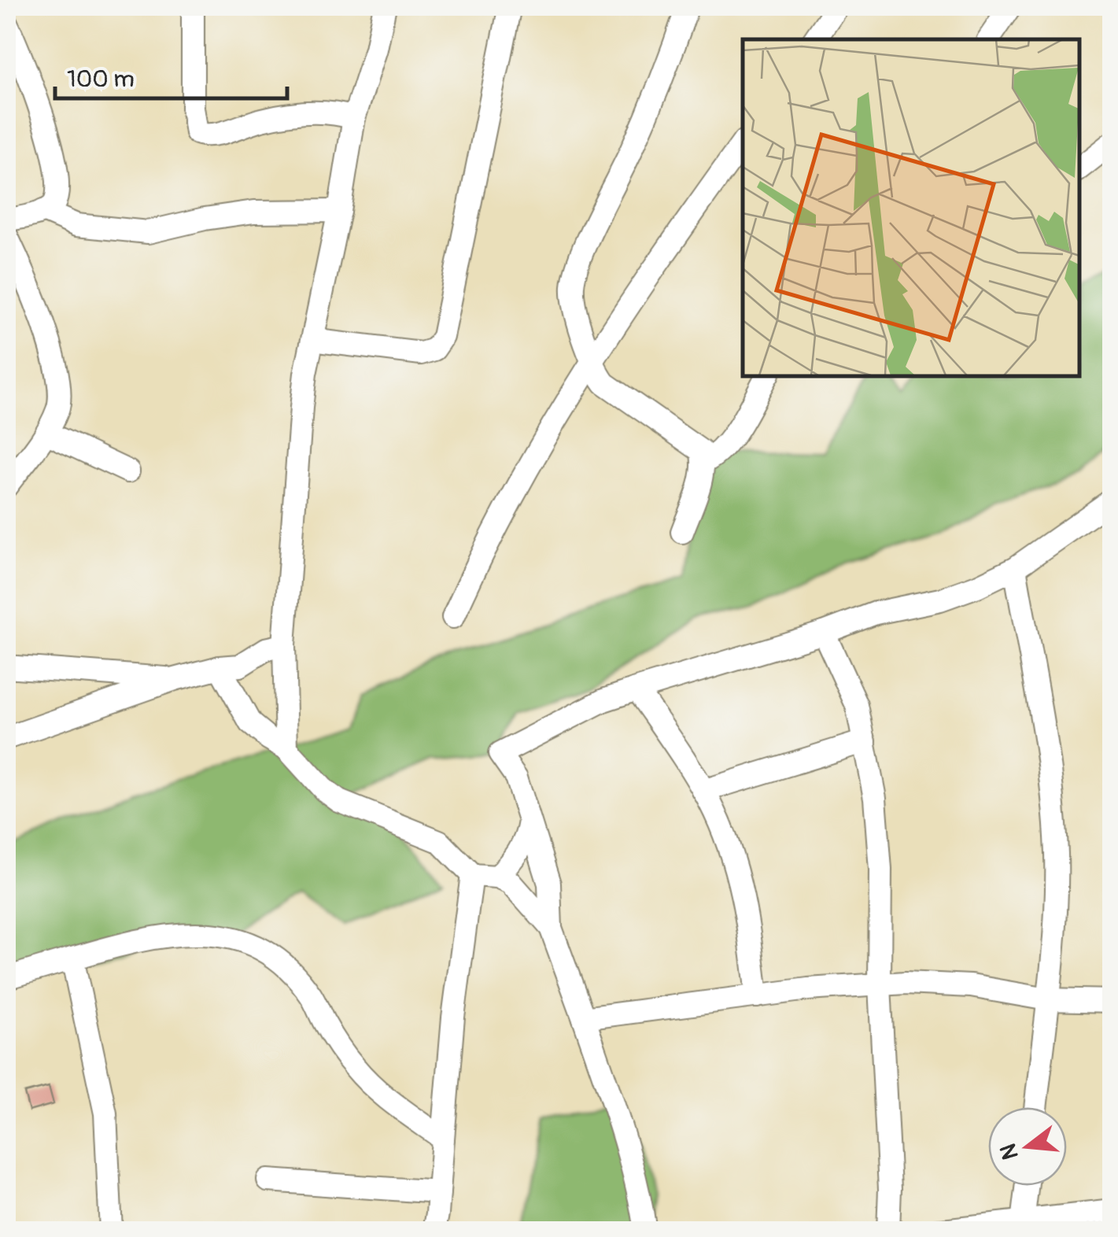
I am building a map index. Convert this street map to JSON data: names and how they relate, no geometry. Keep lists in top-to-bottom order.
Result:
{
  "scale_bar": "100 m",
  "north": "left"
}
